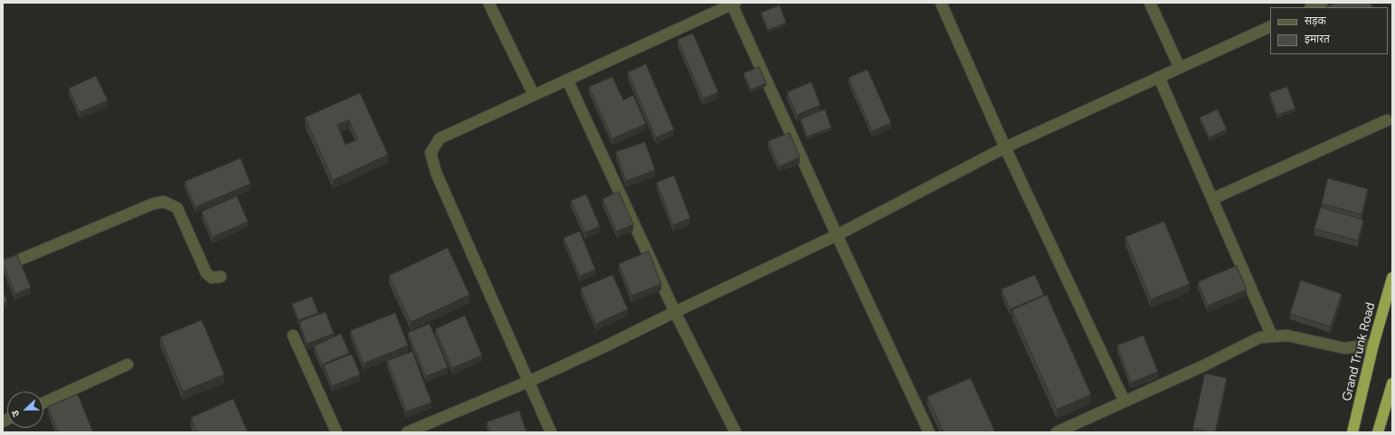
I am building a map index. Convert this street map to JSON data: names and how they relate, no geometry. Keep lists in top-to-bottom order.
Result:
{
  "streets": {
    "highway": ["Grand Trunk Road"]
  },
  "legend": ["सड़क", "इमारत"],
  "north": "left"
}
